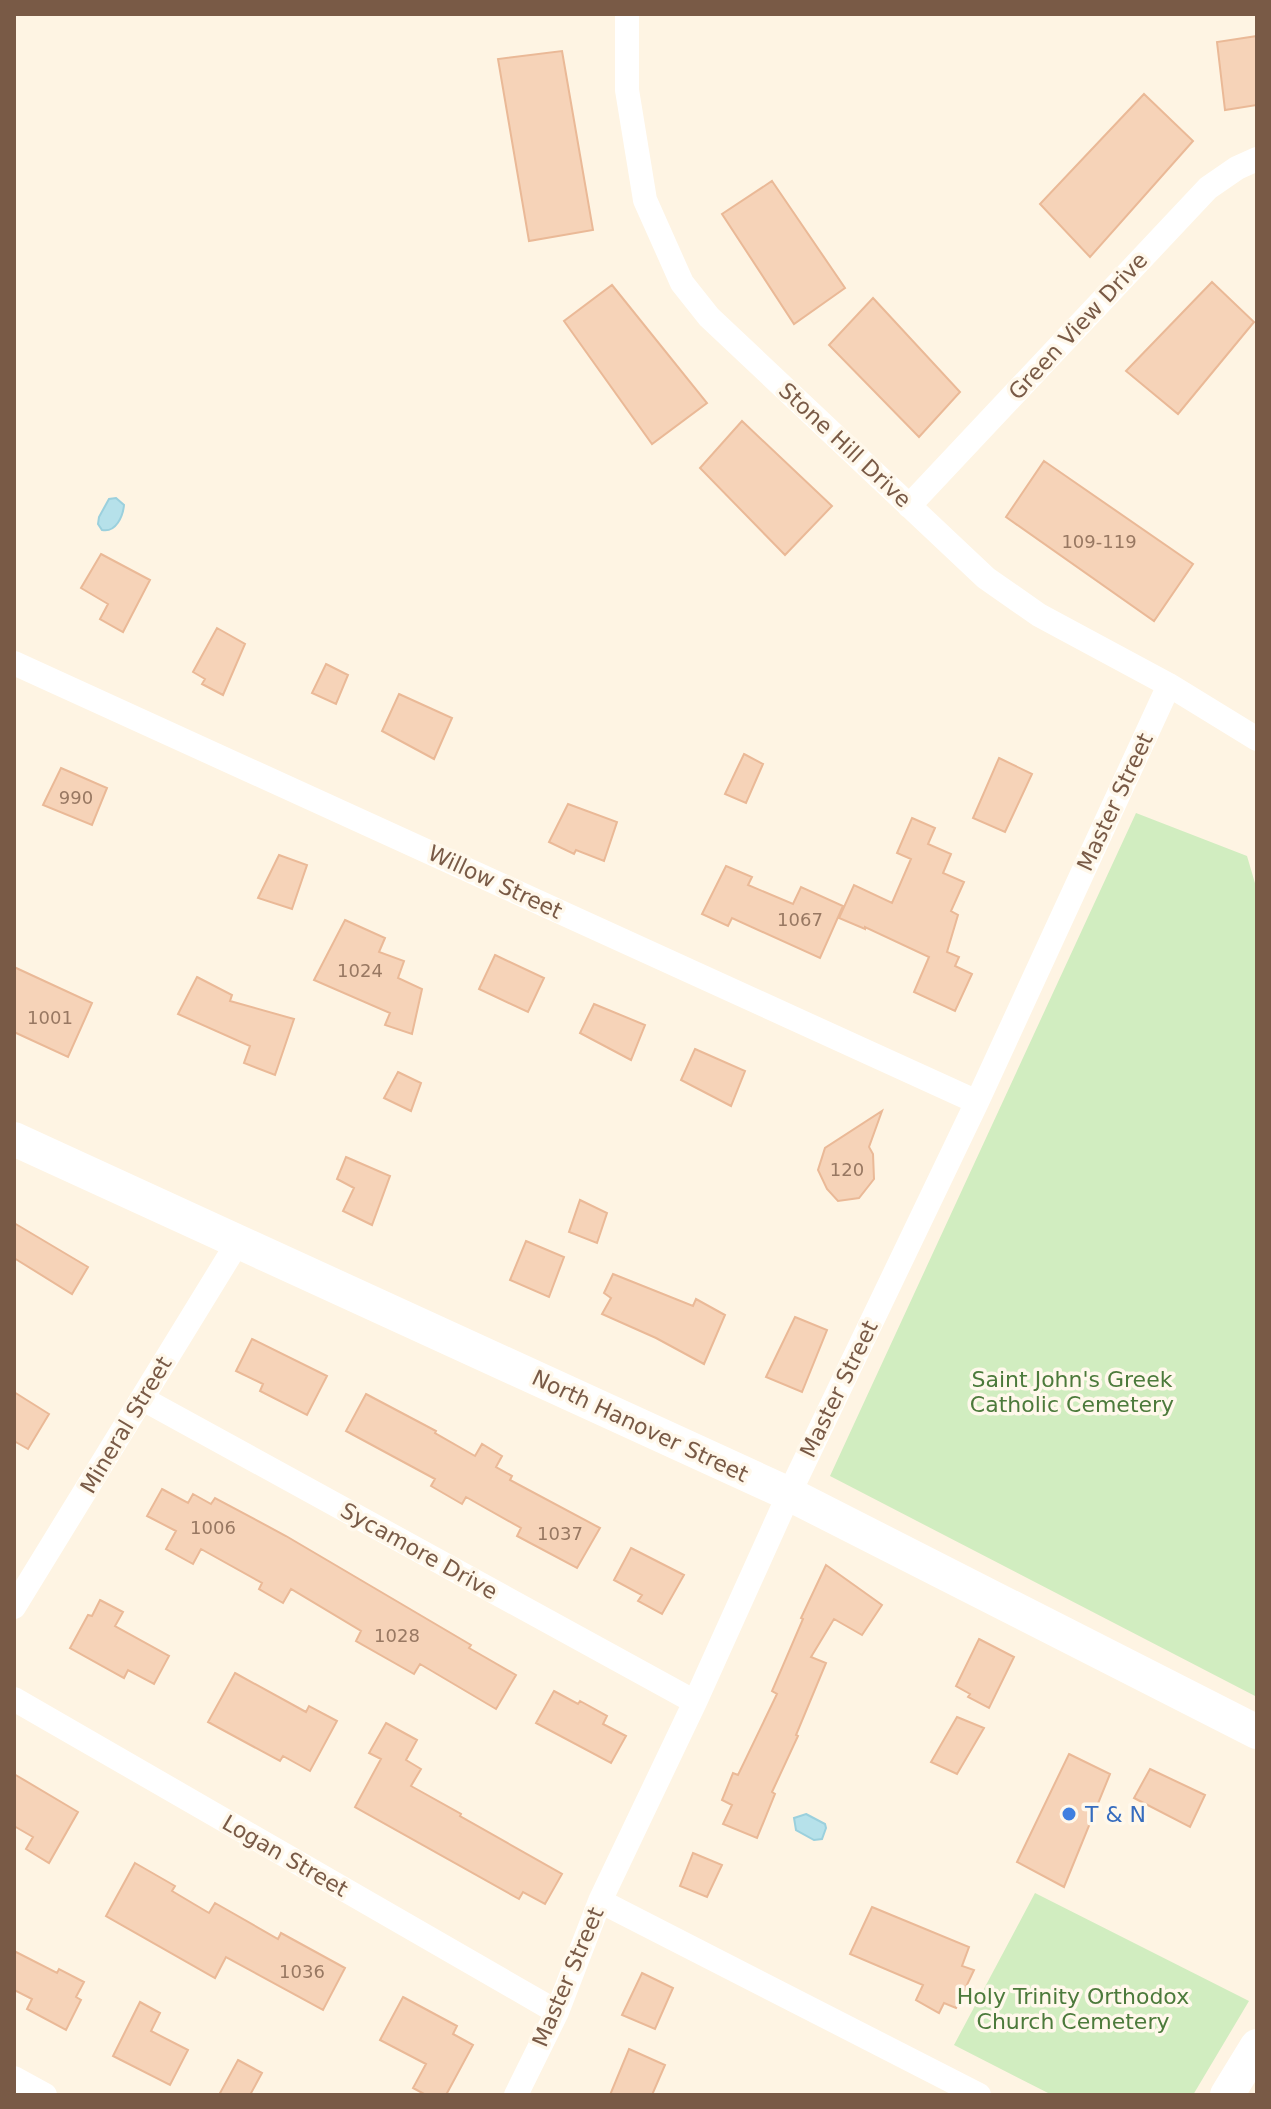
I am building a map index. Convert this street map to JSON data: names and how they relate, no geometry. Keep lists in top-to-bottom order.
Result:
{
  "streets": {
    "street": [
      "Green View Drive",
      "Stone Hill Drive",
      "Master Street",
      "Willow Street",
      "Mineral Street",
      "North Hanover Street",
      "Sycamore Drive",
      "Logan Street"
    ]
  },
  "crossings": [
    ["Green View Drive", "Stone Hill Drive"],
    ["Stone Hill Drive", "Master Street"],
    ["Master Street", "Willow Street"],
    ["Master Street", "North Hanover Street"],
    ["Master Street", "Sycamore Drive"],
    ["Master Street", "Logan Street"],
    ["Mineral Street", "North Hanover Street"],
    ["Mineral Street", "Sycamore Drive"]
  ],
  "parks": ["Saint John's Greek Catholic Cemetery", "Holy Trinity Orthodox Church Cemetery"],
  "places": ["T & N"],
  "house_numbers": [
    "109-119",
    "990",
    "1067",
    "1024",
    "1001",
    "120",
    "1006",
    "1037",
    "1028",
    "1036"
  ]
}
